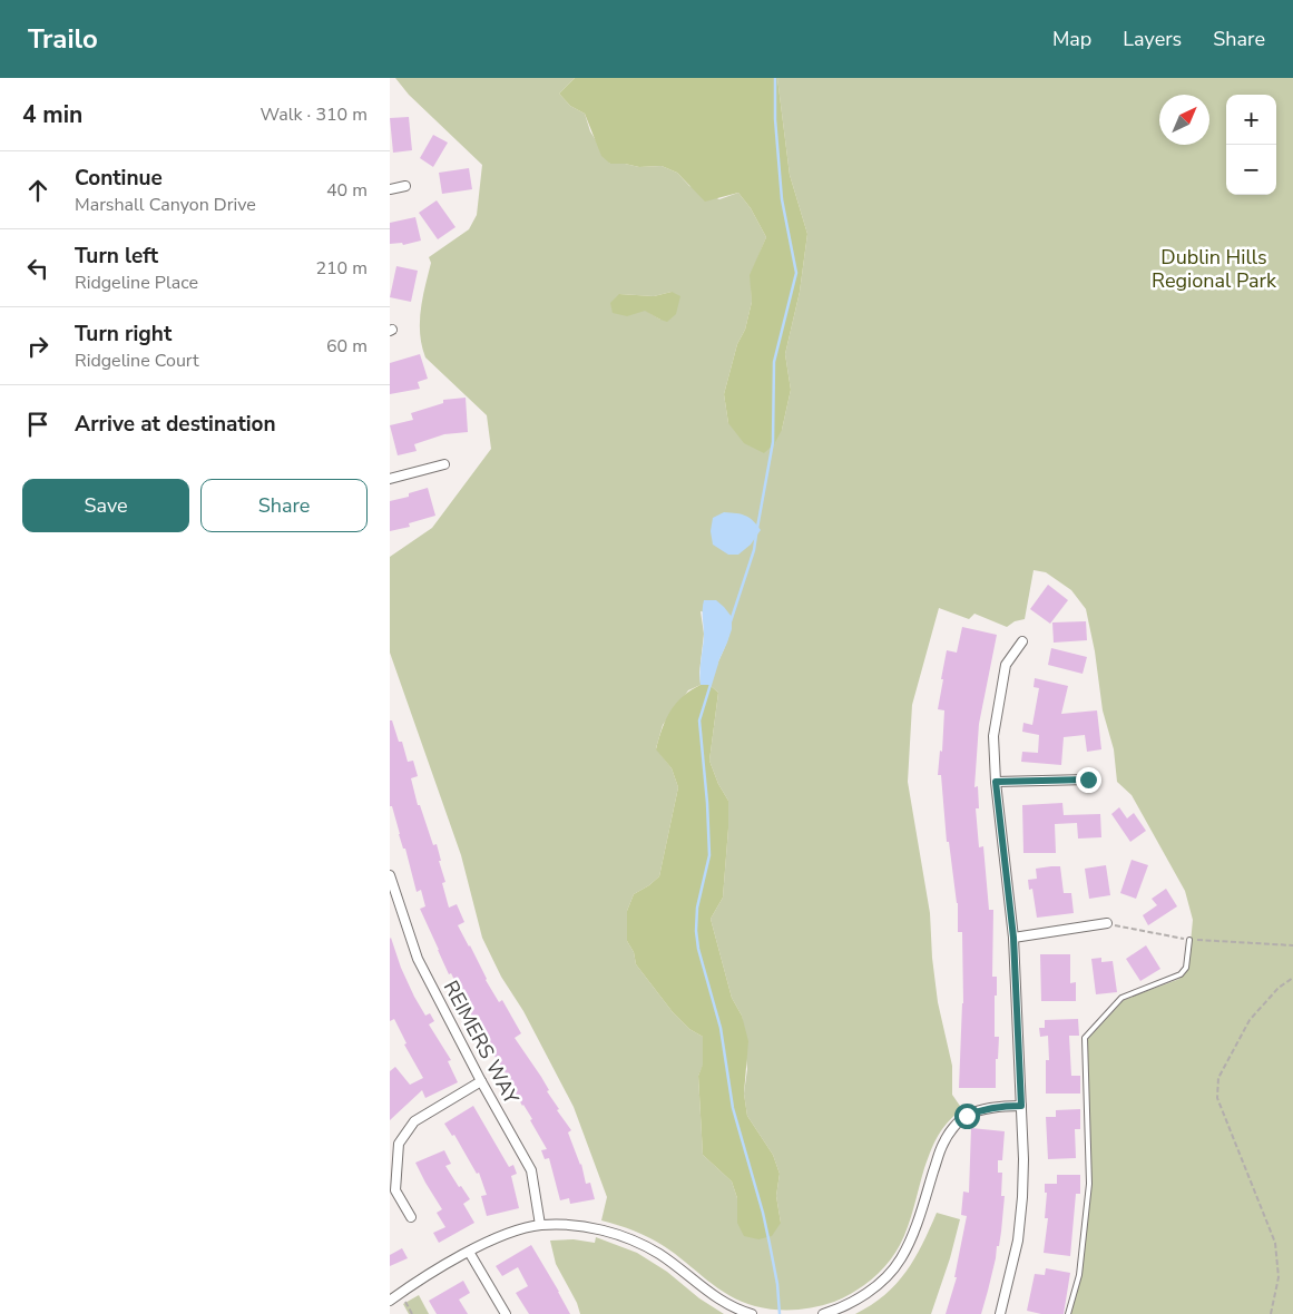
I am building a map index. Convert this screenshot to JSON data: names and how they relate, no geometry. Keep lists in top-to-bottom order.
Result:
{
  "streets": {
    "street": ["REIMERS WAY"]
  },
  "parks": ["Dublin Hills Regional Park"],
  "north": "top right",
  "page": {
    "header": "Trailo",
    "nav": ["Map", "Layers", "Share"],
    "heading": ["4 min", "Walk · 310 m"],
    "map_buttons": ["+", "−"],
    "list": [
      ["Continue", "Marshall Canyon Drive", "40 m"],
      ["Turn left", "Ridgeline Place", "210 m"],
      ["Turn right", "Ridgeline Court", "60 m"],
      "Arrive at destination"
    ],
    "buttons": ["Save", "Share"]
  }
}
